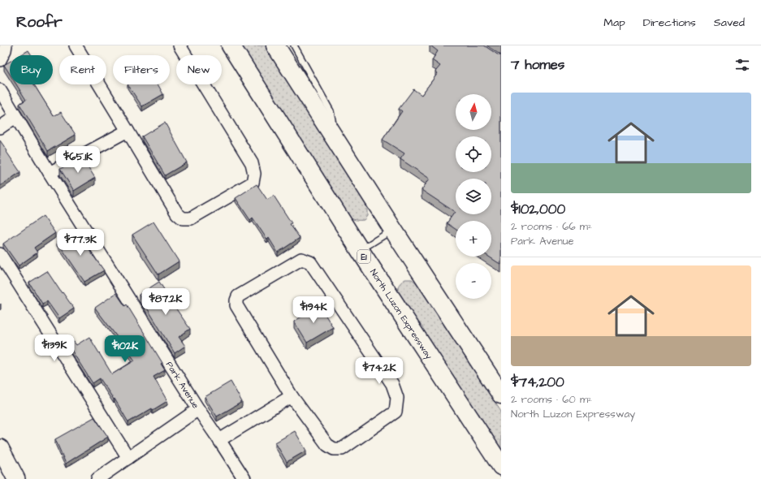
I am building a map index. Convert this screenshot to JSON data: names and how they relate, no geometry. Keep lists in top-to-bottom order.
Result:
{
  "streets": {
    "highway": ["E1", "North Luzon Expressway"],
    "street": ["Park Avenue"]
  },
  "north": "top",
  "page": {
    "header": "Roofr",
    "nav": ["Map", "Directions", "Saved"],
    "heading": "7 homes",
    "chip": [
      "Buy",
      "Rent",
      "Filters",
      "New"
    ],
    "list": [
      {
        "name": "$102,000",
        "note": "2 rooms · 66 m² · Park Avenue"
      },
      {
        "name": "$74,200",
        "note": "2 rooms · 60 m² · North Luzon Expressway"
      }
    ],
    "map_buttons": ["+", "−"],
    "price": [
      "$65.1K",
      "$77.3K",
      "$87.2K",
      "$194K",
      "$139K",
      "$102K",
      "$74.2K"
    ]
  }
}
